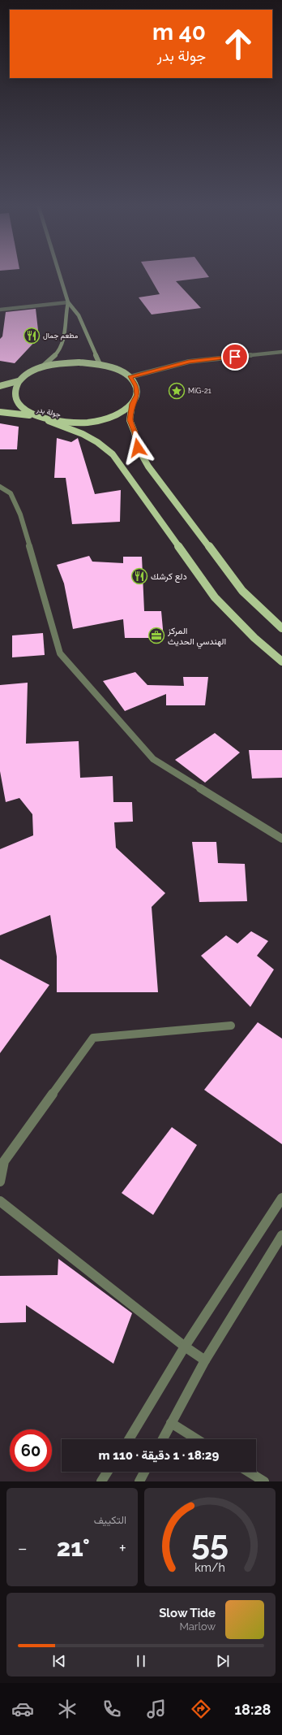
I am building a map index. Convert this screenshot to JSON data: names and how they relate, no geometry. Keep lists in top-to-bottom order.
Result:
{
  "streets": {
    "main road": ["جولة بدر"]
  },
  "places": {
    "restaurant": ["مطعم جمال", "دلع كرشك"],
    "place": ["MiG-21"],
    "office": ["المركز الهندسي الحديث"]
  },
  "page": {
    "turn": ["40 m", "جولة بدر"],
    "limit": "60",
    "trip": "18:29 · 1 دقيقة · 110 m",
    "tile": "التكييف",
    "heat": ["−", "21°", "+"],
    "song": ["Slow Tide", "Marlow"],
    "tabs": "18:28",
    "gauge": ["55", "km/h"]
  }
}
